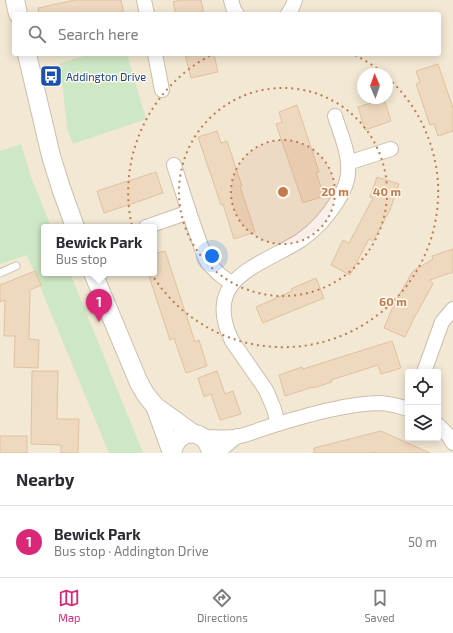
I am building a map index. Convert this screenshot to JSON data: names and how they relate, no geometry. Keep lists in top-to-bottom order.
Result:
{
  "places": {
    "bus stop": ["Addington Drive"]
  },
  "north": "top",
  "page": {
    "search": "Search here",
    "popup": ["Bewick Park", "Bus stop"],
    "pins": "1",
    "heading": "Nearby",
    "list": [
      {
        "mark": "1",
        "name": "Bewick Park",
        "note": "Bus stop · Addington Drive",
        "value": "50 m"
      }
    ],
    "nav": ["Map", "Directions", "Saved"]
  },
  "rings": ["20 m", "40 m", "60 m"]
}
